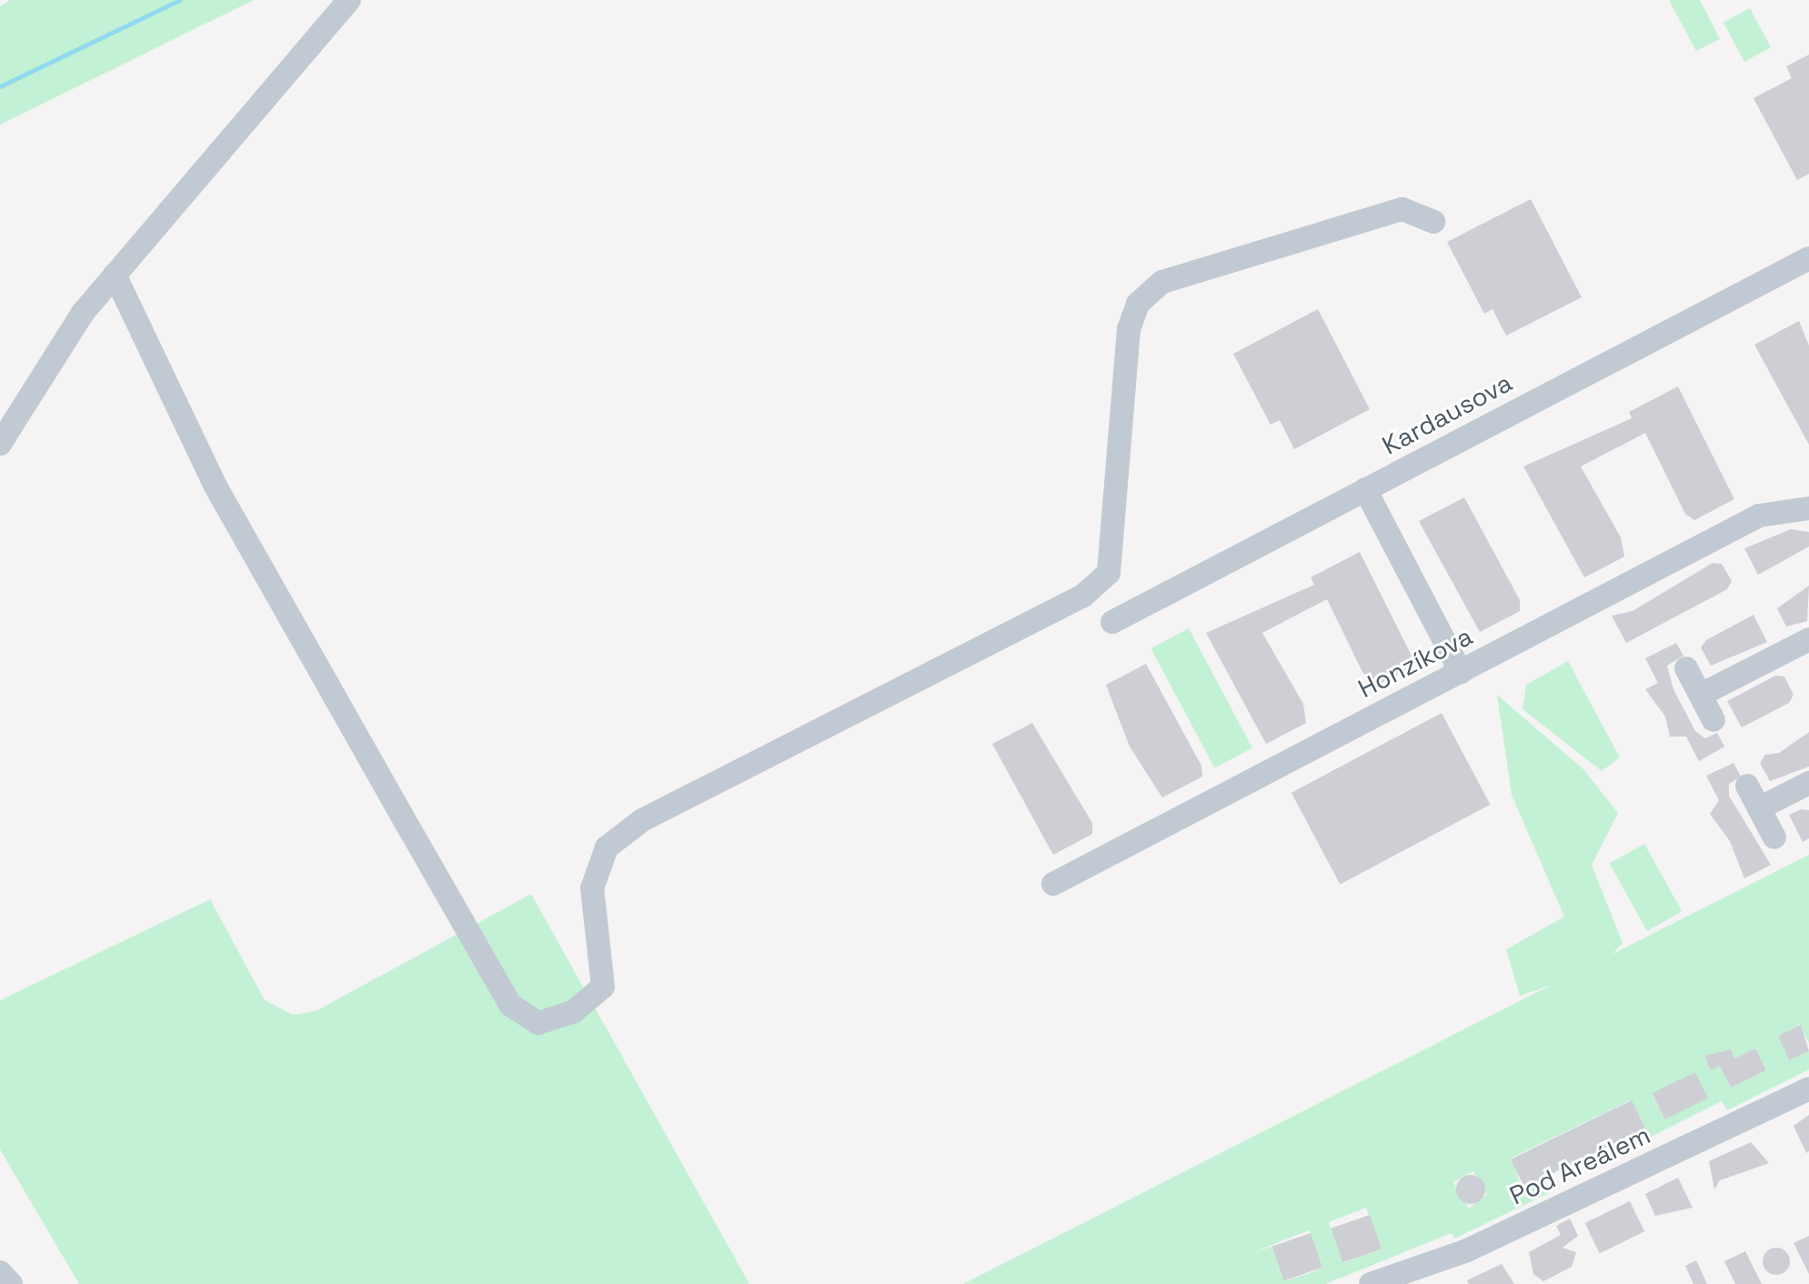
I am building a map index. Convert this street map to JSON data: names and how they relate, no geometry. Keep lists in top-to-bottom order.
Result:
{
  "streets": {
    "street": ["Kardausova", "Honzíkova", "Pod Areálem"]
  }
}
